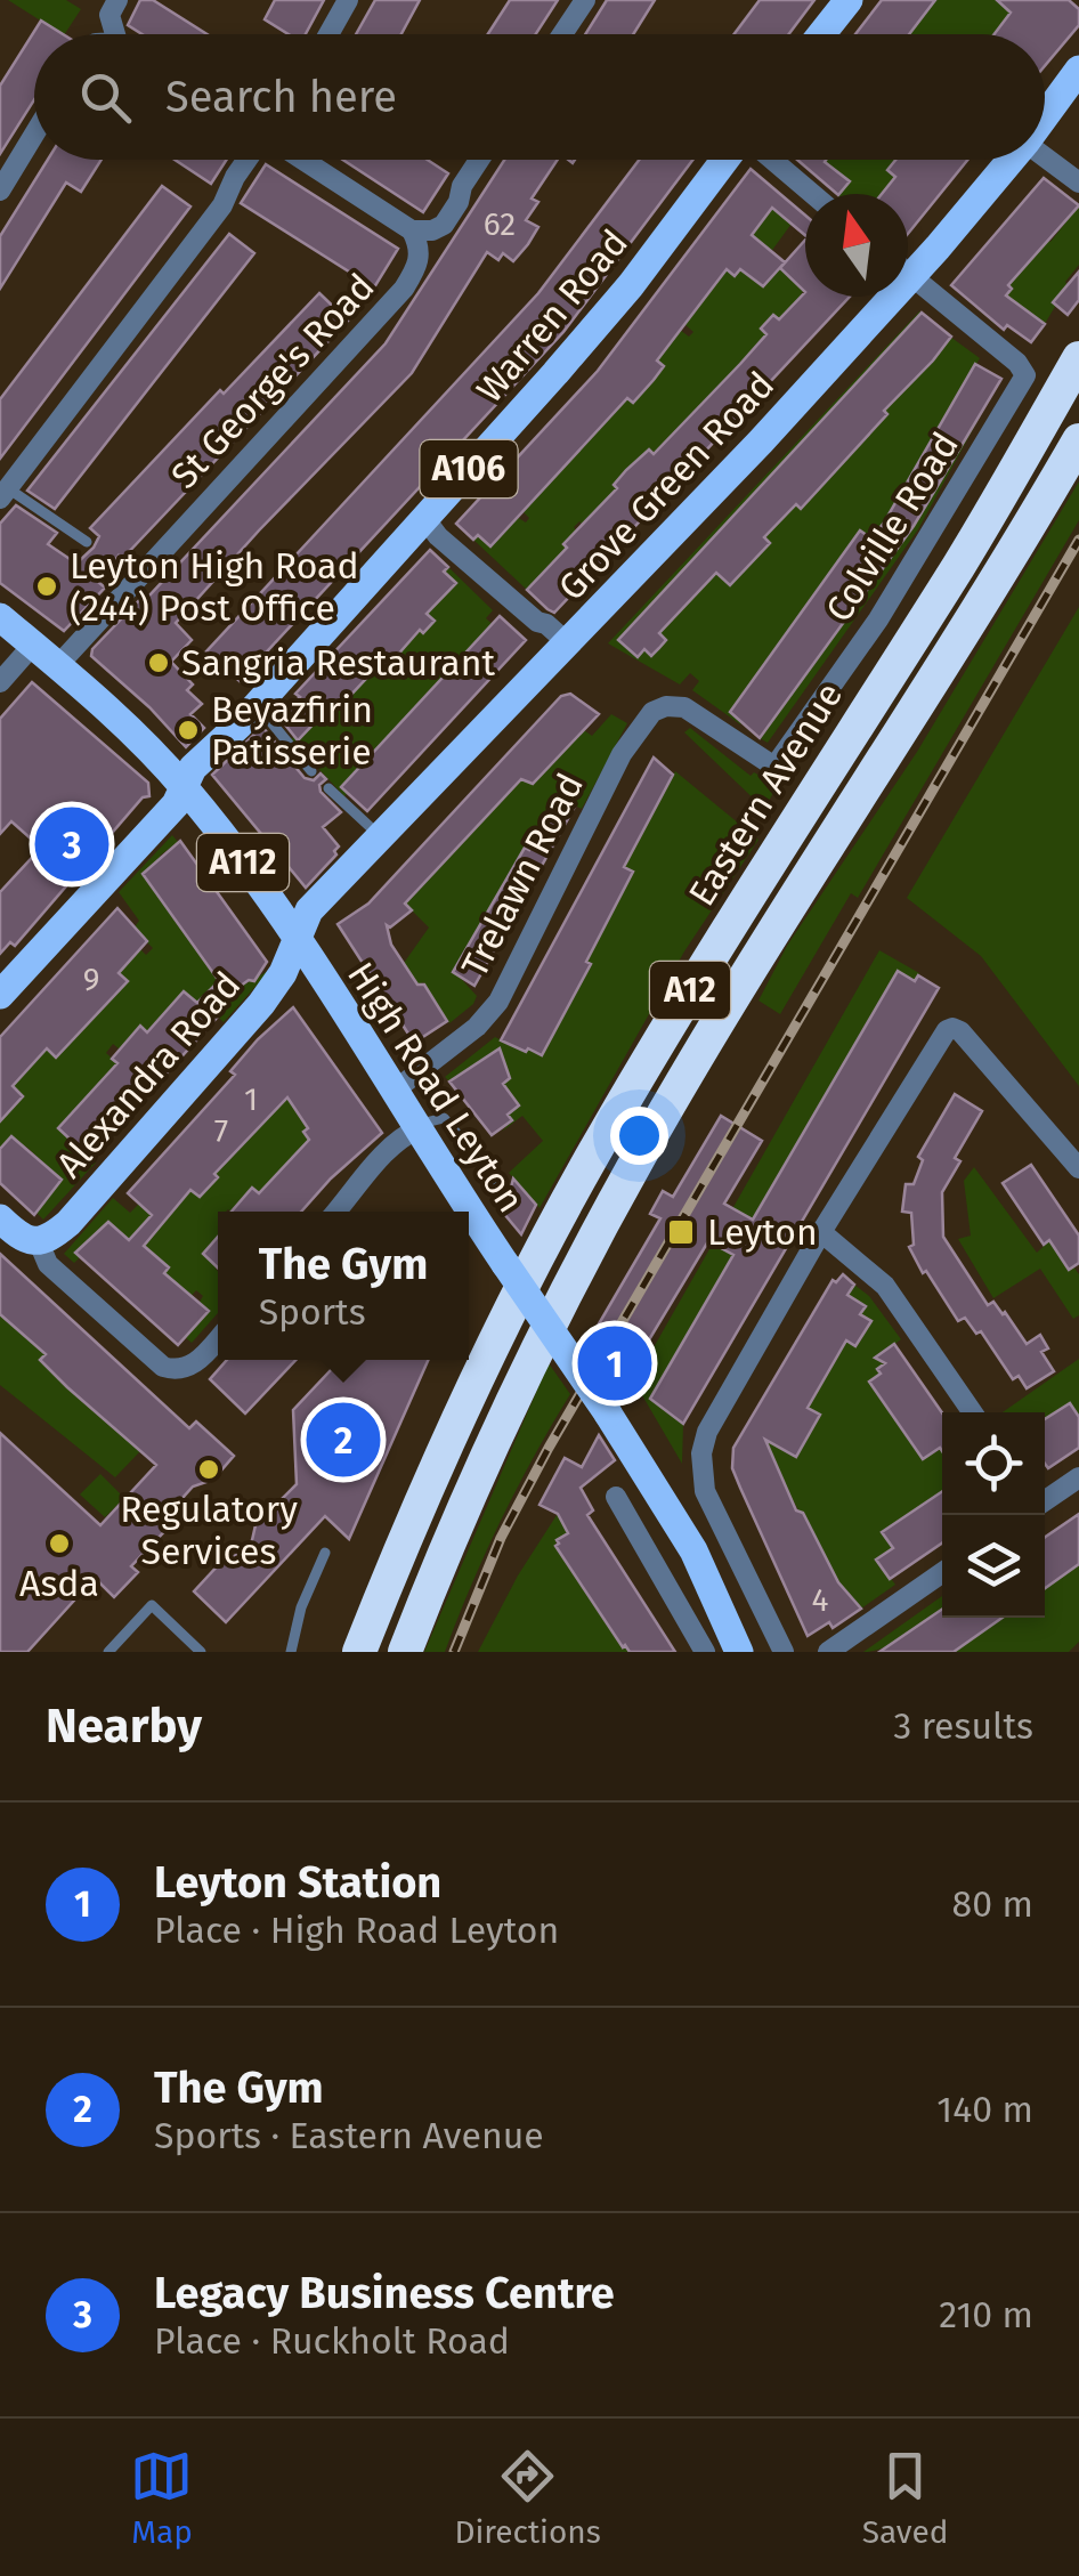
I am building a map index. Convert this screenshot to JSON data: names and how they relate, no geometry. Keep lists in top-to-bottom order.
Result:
{
  "streets": {
    "highway": ["Eastern Avenue", "A12"],
    "main road": [
      "Warren Road",
      "A106",
      "Grove Green Road",
      "A112",
      "Alexandra Road",
      "High Road Leyton"
    ],
    "street": ["St George's Road", "Colville Road", "Trelawn Road"]
  },
  "crossings": [
    ["Warren Road", "A106"],
    ["Warren Road", "High Road Leyton"],
    ["St George's Road", "High Road Leyton"],
    ["A106", "High Road Leyton"],
    ["Grove Green Road", "Alexandra Road"],
    ["Grove Green Road", "High Road Leyton"],
    ["Colville Road", "Trelawn Road"],
    ["Trelawn Road", "High Road Leyton"],
    ["Alexandra Road", "High Road Leyton"]
  ],
  "places": {
    "other": [
      "Leyton High Road (244) Post Office",
      "Sangria Restaurant",
      "Beyazfirin Patisserie",
      "Regulatory Services",
      "Asda"
    ],
    "transit": ["Leyton"]
  },
  "house_numbers": [
    "62",
    "9",
    "1",
    "7",
    "4"
  ],
  "north": "top",
  "page": {
    "search": "Search here",
    "pins": ["3", "1", "2"],
    "popup": ["The Gym", "Sports"],
    "heading": ["Nearby", "3 results"],
    "list": [
      {
        "mark": "1",
        "name": "Leyton Station",
        "note": "Place · High Road Leyton",
        "value": "80 m"
      },
      {
        "mark": "2",
        "name": "The Gym",
        "note": "Sports · Eastern Avenue",
        "value": "140 m"
      },
      {
        "mark": "3",
        "name": "Legacy Business Centre",
        "note": "Place · Ruckholt Road",
        "value": "210 m"
      }
    ],
    "nav": ["Map", "Directions", "Saved"]
  }
}
